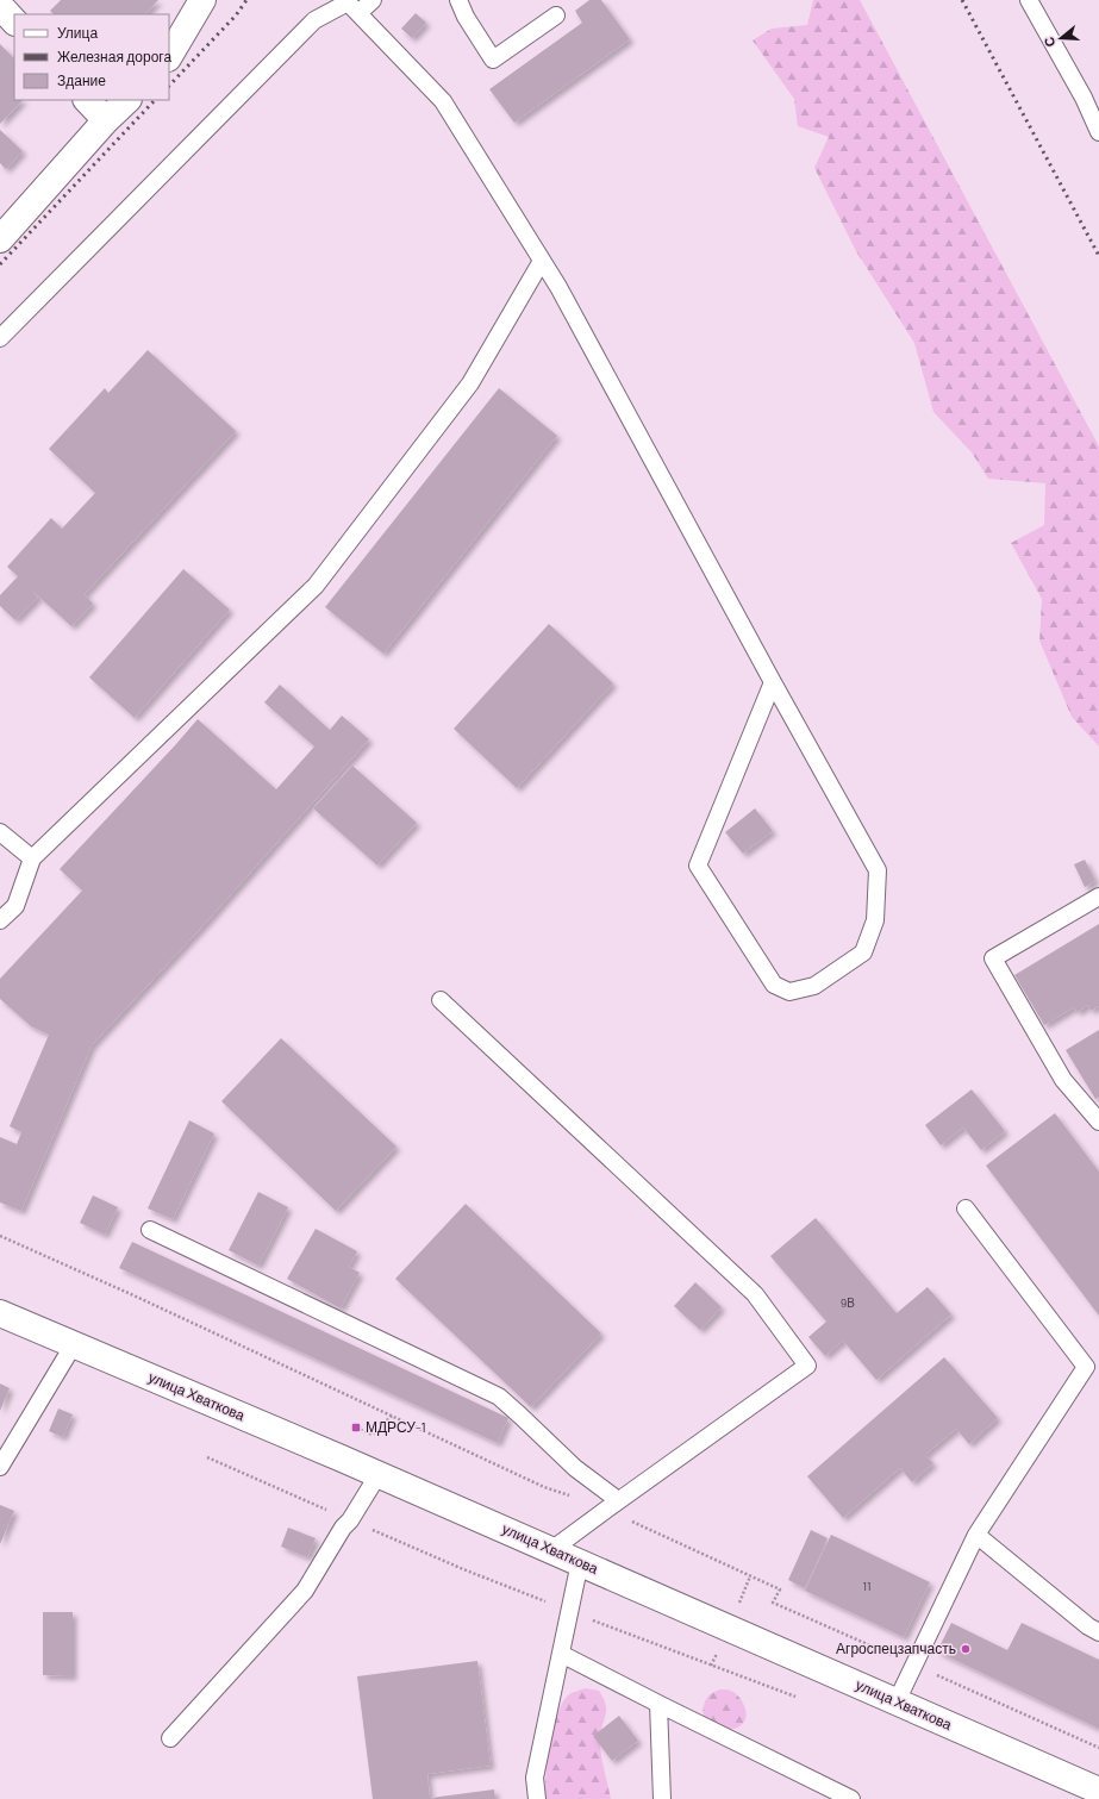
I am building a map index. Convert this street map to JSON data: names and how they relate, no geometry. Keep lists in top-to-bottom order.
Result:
{
  "streets": {
    "main road": ["улица Хваткова"]
  },
  "places": {
    "transit": ["МДРСУ-1"],
    "other": ["Агроспецзапчасть"]
  },
  "house_numbers": ["9В", "11"],
  "legend": ["Улица", "Железная дорога", "Здание"],
  "north": "left"
}
